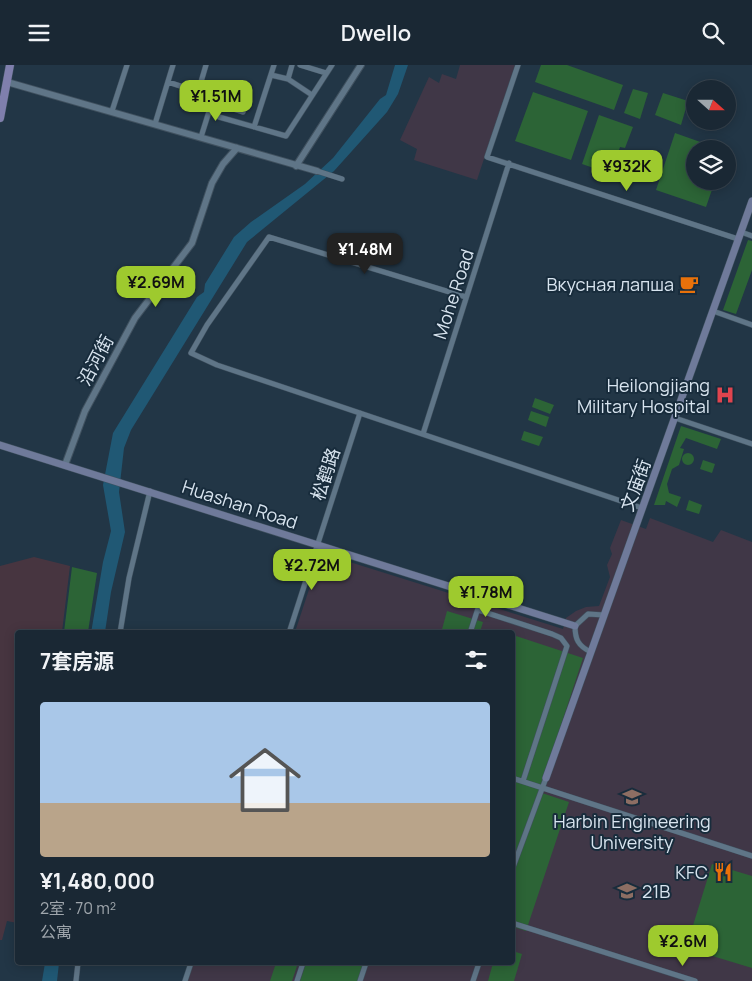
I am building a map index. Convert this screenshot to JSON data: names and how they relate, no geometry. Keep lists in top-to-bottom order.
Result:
{
  "streets": {
    "main road": ["文庙街", "Huashan Road"],
    "street": ["Mohe Road", "沿河街", "松鹤路"]
  },
  "crossings": [
    ["沿河街", "Huashan Road"],
    ["松鹤路", "Huashan Road"]
  ],
  "places": {
    "cafe": ["Вкусная лапша"],
    "hospital": ["Heilongjiang Military Hospital"],
    "school or university": ["Harbin Engineering University", "21B"],
    "restaurant": ["KFC"]
  },
  "north": "right",
  "page": {
    "header": "Dwello",
    "price": [
      "¥1.51M",
      "¥932K",
      "¥1.48M",
      "¥2.69M",
      "¥2.72M",
      "¥1.78M",
      "¥2.6M"
    ],
    "heading": "7套房源",
    "list": [
      {
        "name": "¥1,480,000",
        "note": "2室 · 70 m² · 公寓"
      }
    ]
  }
}
